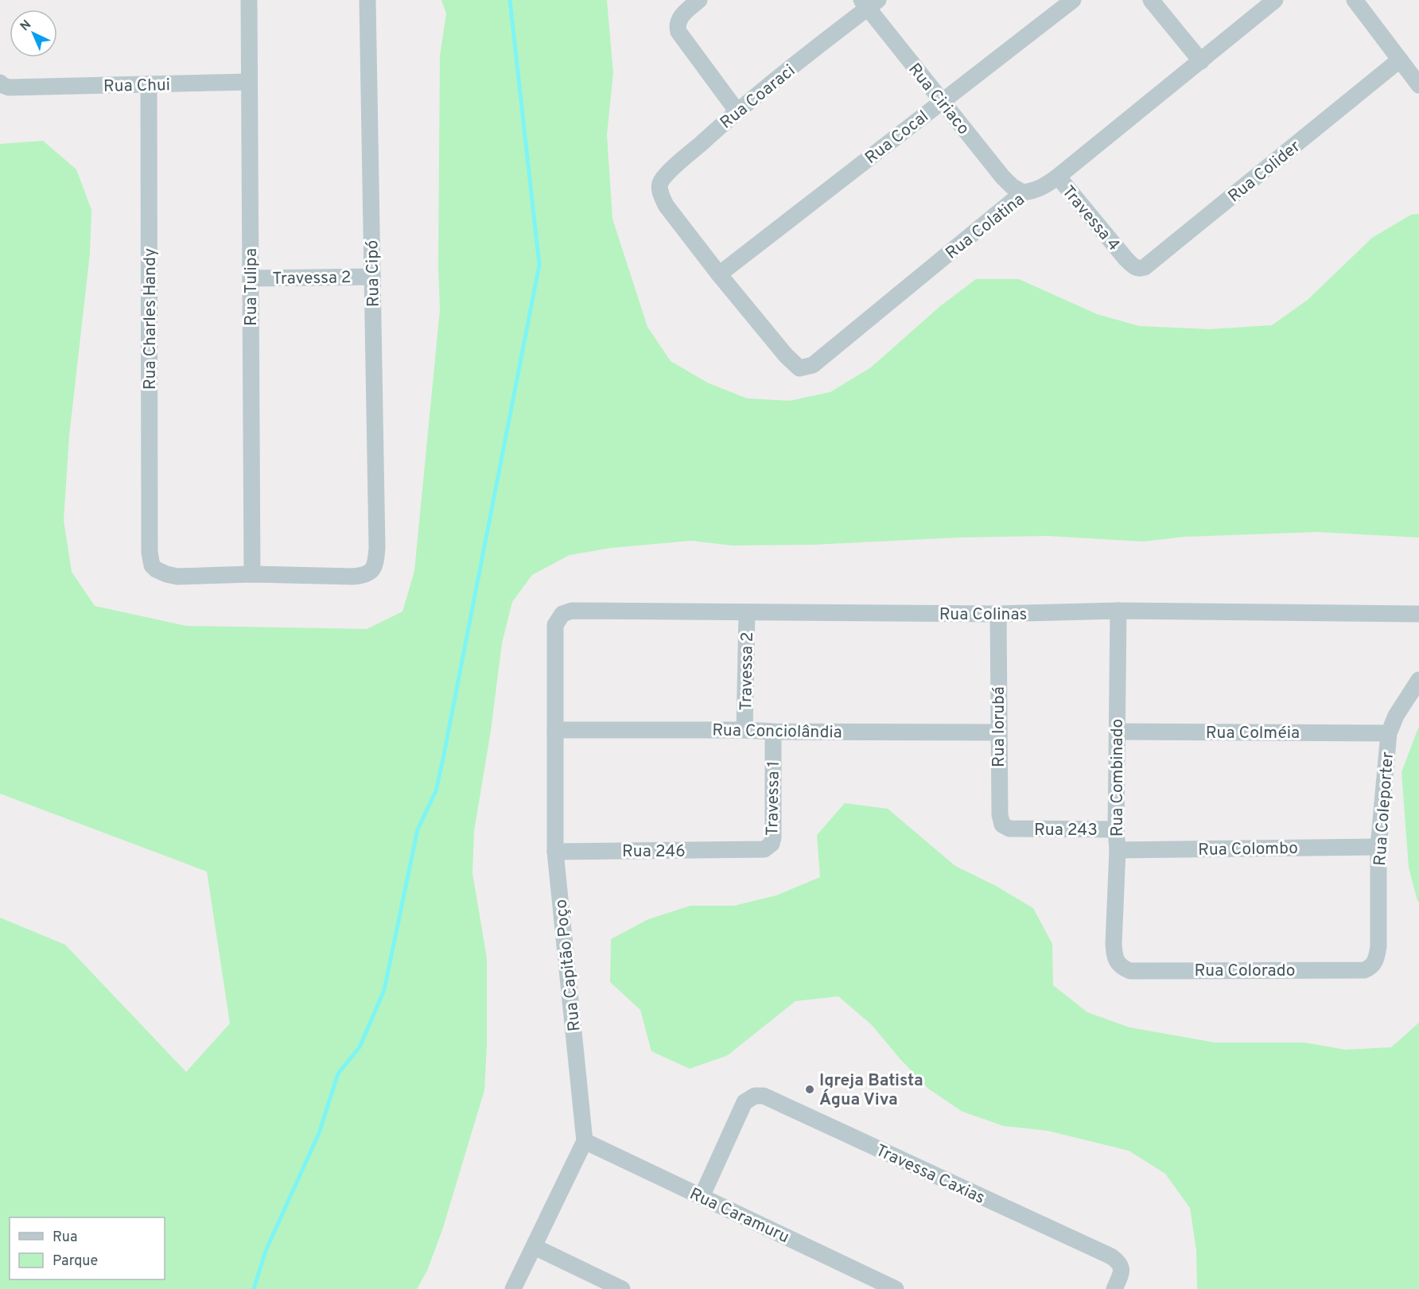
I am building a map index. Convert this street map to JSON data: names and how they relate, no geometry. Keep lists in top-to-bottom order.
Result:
{
  "streets": {
    "street": [
      "Rua Chui",
      "Rua Coaraci",
      "Rua Ciriaco",
      "Rua Cocal",
      "Rua Colider",
      "Travessa 4",
      "Rua Colatina",
      "Rua Cipó",
      "Travessa 2",
      "Rua Tulipa",
      "Rua Charles Handy",
      "Rua Colinas",
      "Rua Iorubá",
      "Rua Conciolândia",
      "Rua Colméia",
      "Rua Combinado",
      "Travessa 1",
      "Rua Coleporter",
      "Rua 243",
      "Rua Colombo",
      "Rua 246",
      "Rua Capitão Poço",
      "Rua Colorado",
      "Travessa Caxias",
      "Rua Caramuru"
    ]
  },
  "crossings": [
    ["Rua Chui", "Rua Tulipa"],
    ["Rua Chui", "Rua Charles Handy"],
    ["Rua Coaraci", "Rua Ciriaco"],
    ["Rua Coaraci", "Rua Cocal"],
    ["Rua Coaraci", "Rua Colatina"],
    ["Rua Ciriaco", "Rua Cocal"],
    ["Rua Ciriaco", "Rua Colatina"],
    ["Rua Cocal", "Rua Colatina"],
    ["Rua Colider", "Travessa 4"],
    ["Travessa 4", "Rua Colatina"],
    ["Rua Cipó", "Travessa 2"],
    ["Rua Cipó", "Rua Tulipa"],
    ["Rua Cipó", "Rua Charles Handy"],
    ["Travessa 2", "Rua Tulipa"],
    ["Travessa 2", "Rua Colinas"],
    ["Travessa 2", "Rua Conciolândia"],
    ["Rua Tulipa", "Rua Charles Handy"],
    ["Rua Colinas", "Rua Iorubá"],
    ["Rua Colinas", "Rua Combinado"],
    ["Rua Colinas", "Rua Capitão Poço"],
    ["Rua Iorubá", "Rua Conciolândia"],
    ["Rua Iorubá", "Rua 243"],
    ["Rua Conciolândia", "Travessa 1"],
    ["Rua Conciolândia", "Rua Capitão Poço"],
    ["Rua Colméia", "Rua Combinado"],
    ["Rua Colméia", "Rua Coleporter"],
    ["Rua Combinado", "Rua 243"],
    ["Rua Combinado", "Rua Colombo"],
    ["Rua Combinado", "Rua Colorado"],
    ["Travessa 1", "Rua 246"],
    ["Rua Coleporter", "Rua Colombo"],
    ["Rua Coleporter", "Rua Colorado"],
    ["Rua 246", "Rua Capitão Poço"],
    ["Rua Capitão Poço", "Rua Caramuru"],
    ["Travessa Caxias", "Rua Caramuru"]
  ],
  "places": ["Igreja Batista Água Viva"],
  "legend": ["Rua", "Parque"],
  "north": "top left"
}
